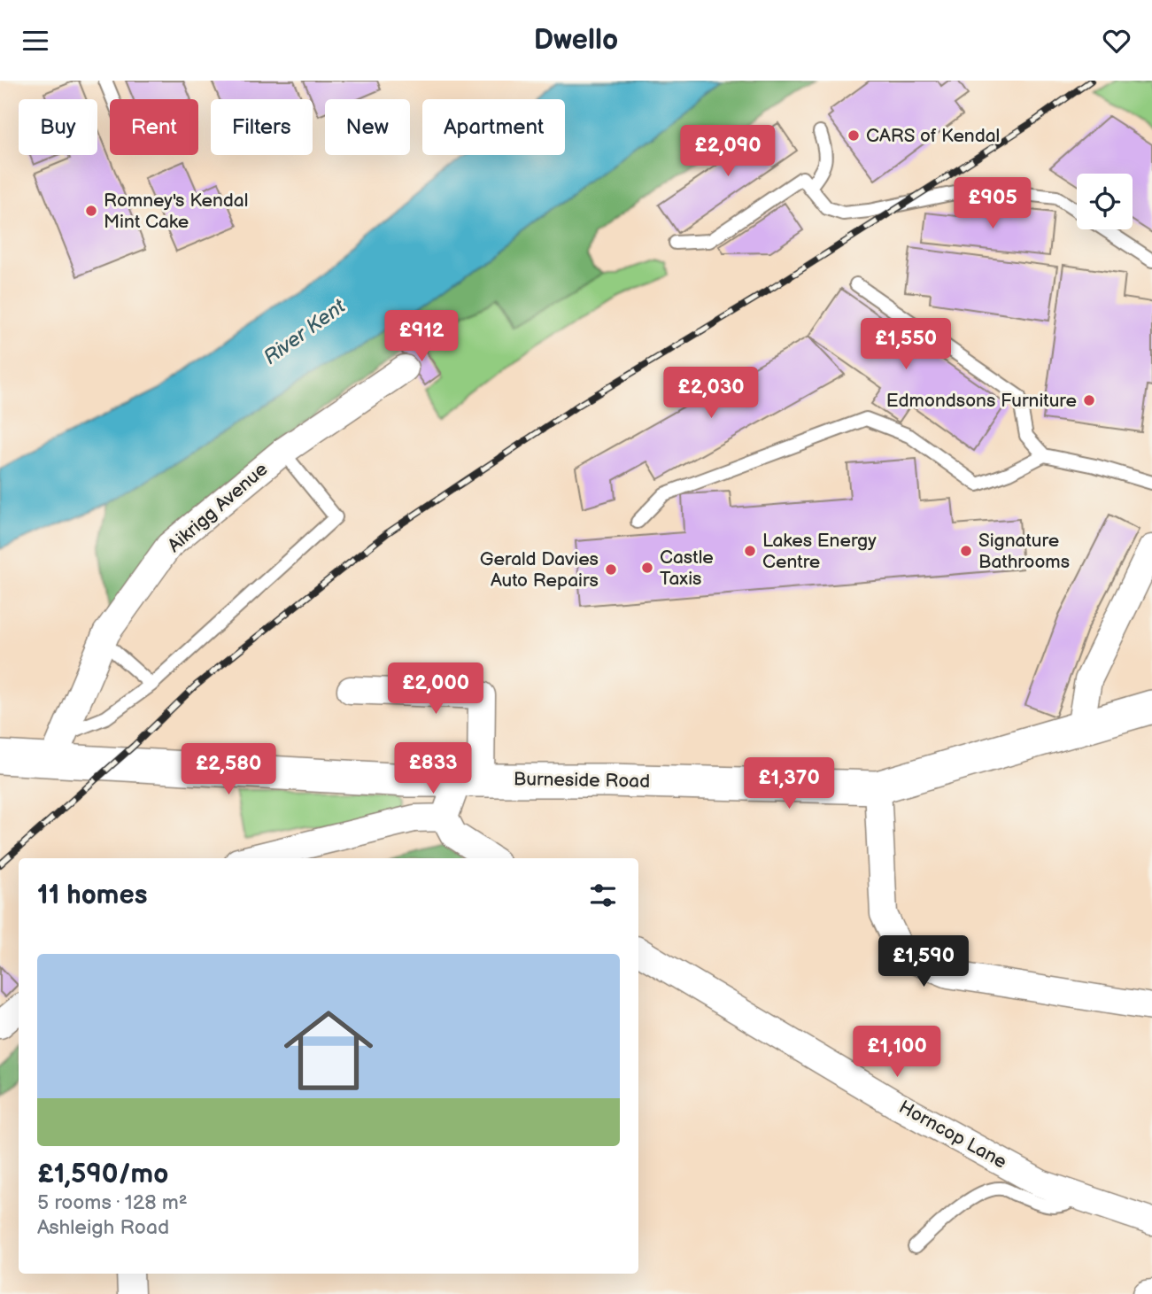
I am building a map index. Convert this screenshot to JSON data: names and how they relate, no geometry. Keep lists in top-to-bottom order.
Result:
{
  "streets": {
    "street": ["Aikrigg Avenue", "Burneside Road", "Horncop Lane"]
  },
  "crossings": [
    ["Aikrigg Avenue", "Burneside Road"]
  ],
  "water": ["River Kent"],
  "places": [
    "CARS of Kendal",
    "Romney's Kendal Mint Cake",
    "Edmondsons Furniture",
    "Lakes Energy Centre",
    "Signature Bathrooms",
    "Castle Taxis",
    "Gerald Davies Auto Repairs"
  ],
  "page": {
    "header": "Dwello",
    "chip": [
      "Buy",
      "Rent",
      "Filters",
      "New",
      "Apartment"
    ],
    "price": [
      "£2,090",
      "£905",
      "£912",
      "£1,550",
      "£2,030",
      "£2,000",
      "£833",
      "£2,580",
      "£1,370",
      "£1,590",
      "£1,100"
    ],
    "heading": "11 homes",
    "list": [
      {
        "name": "£1,590/mo",
        "note": "5 rooms · 128 m² · Ashleigh Road"
      }
    ]
  }
}
